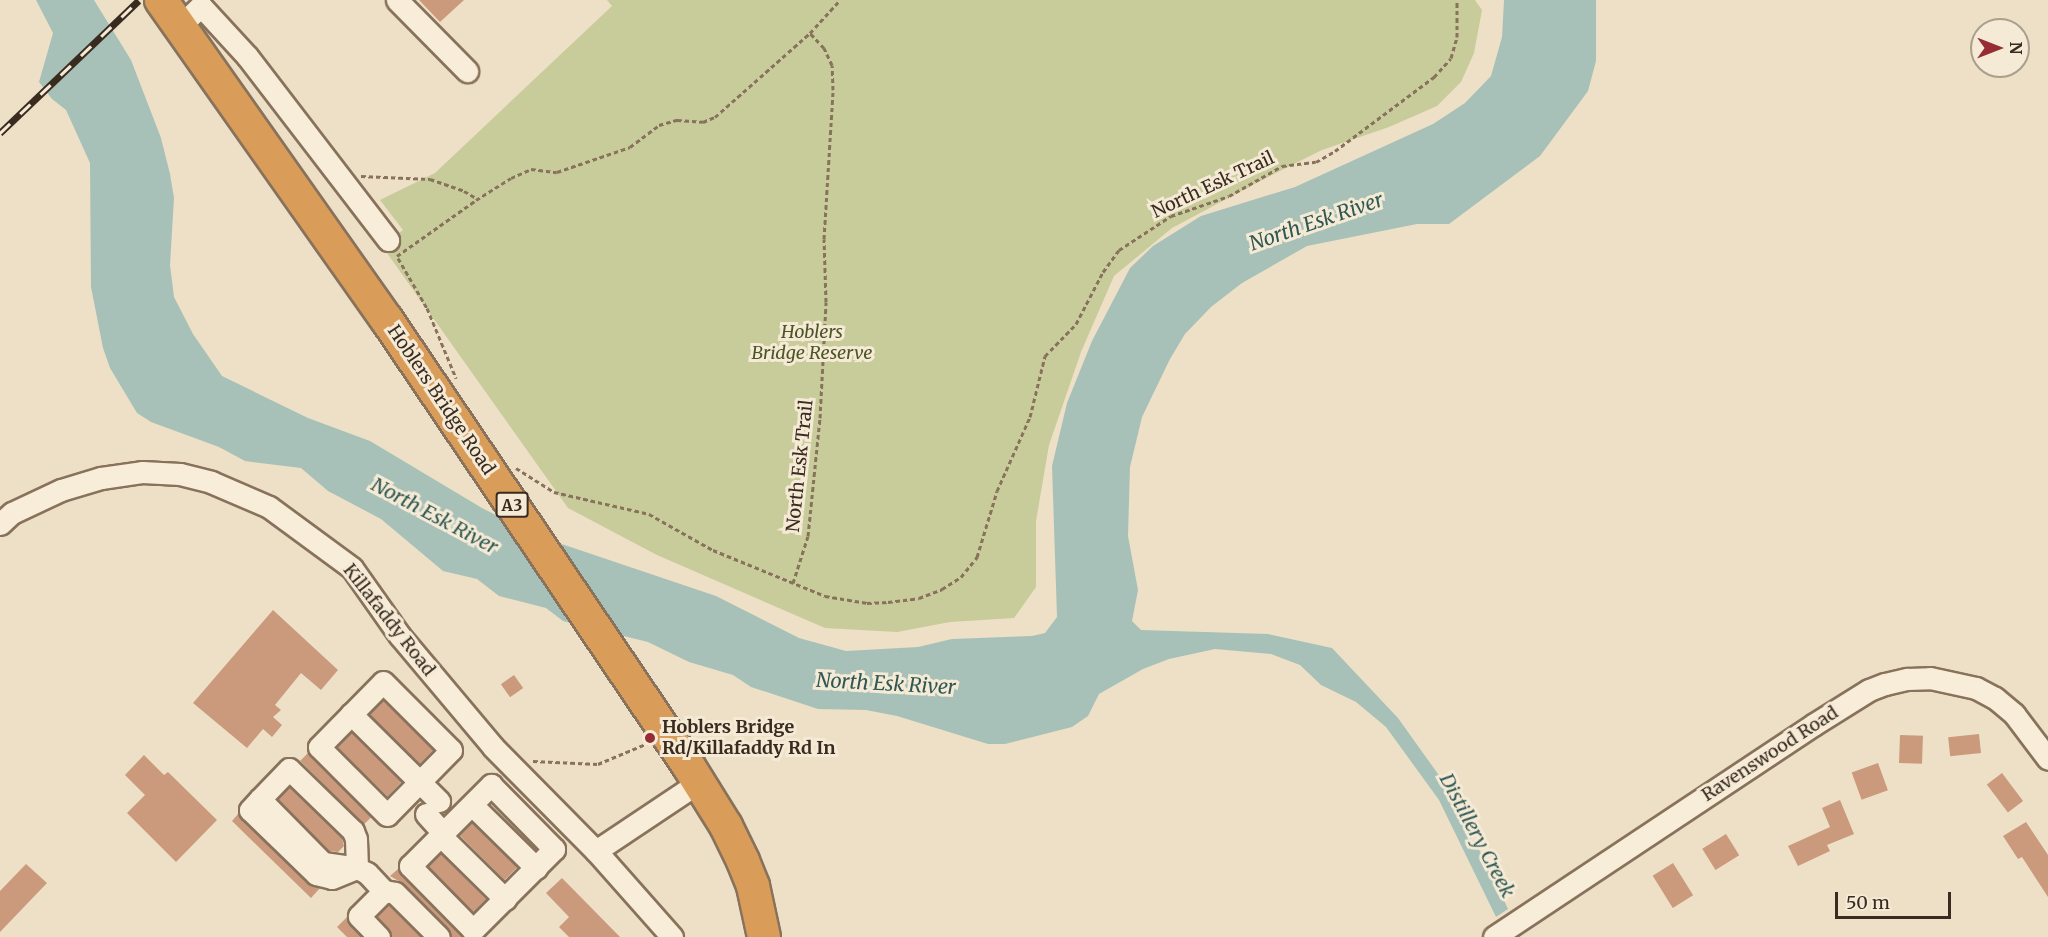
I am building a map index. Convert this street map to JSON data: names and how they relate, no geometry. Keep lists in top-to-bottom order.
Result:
{
  "streets": {
    "highway": ["Hoblers Bridge Road", "A3"],
    "street": ["Killafaddy Road", "Ravenswood Road"],
    "path": ["North Esk Trail"]
  },
  "water": ["North Esk River", "Distillery Creek"],
  "parks": ["Hoblers Bridge Reserve"],
  "places": ["Hoblers Bridge Rd/Killafaddy Rd In"],
  "scale_bar": "50 m",
  "north": "right"
}
